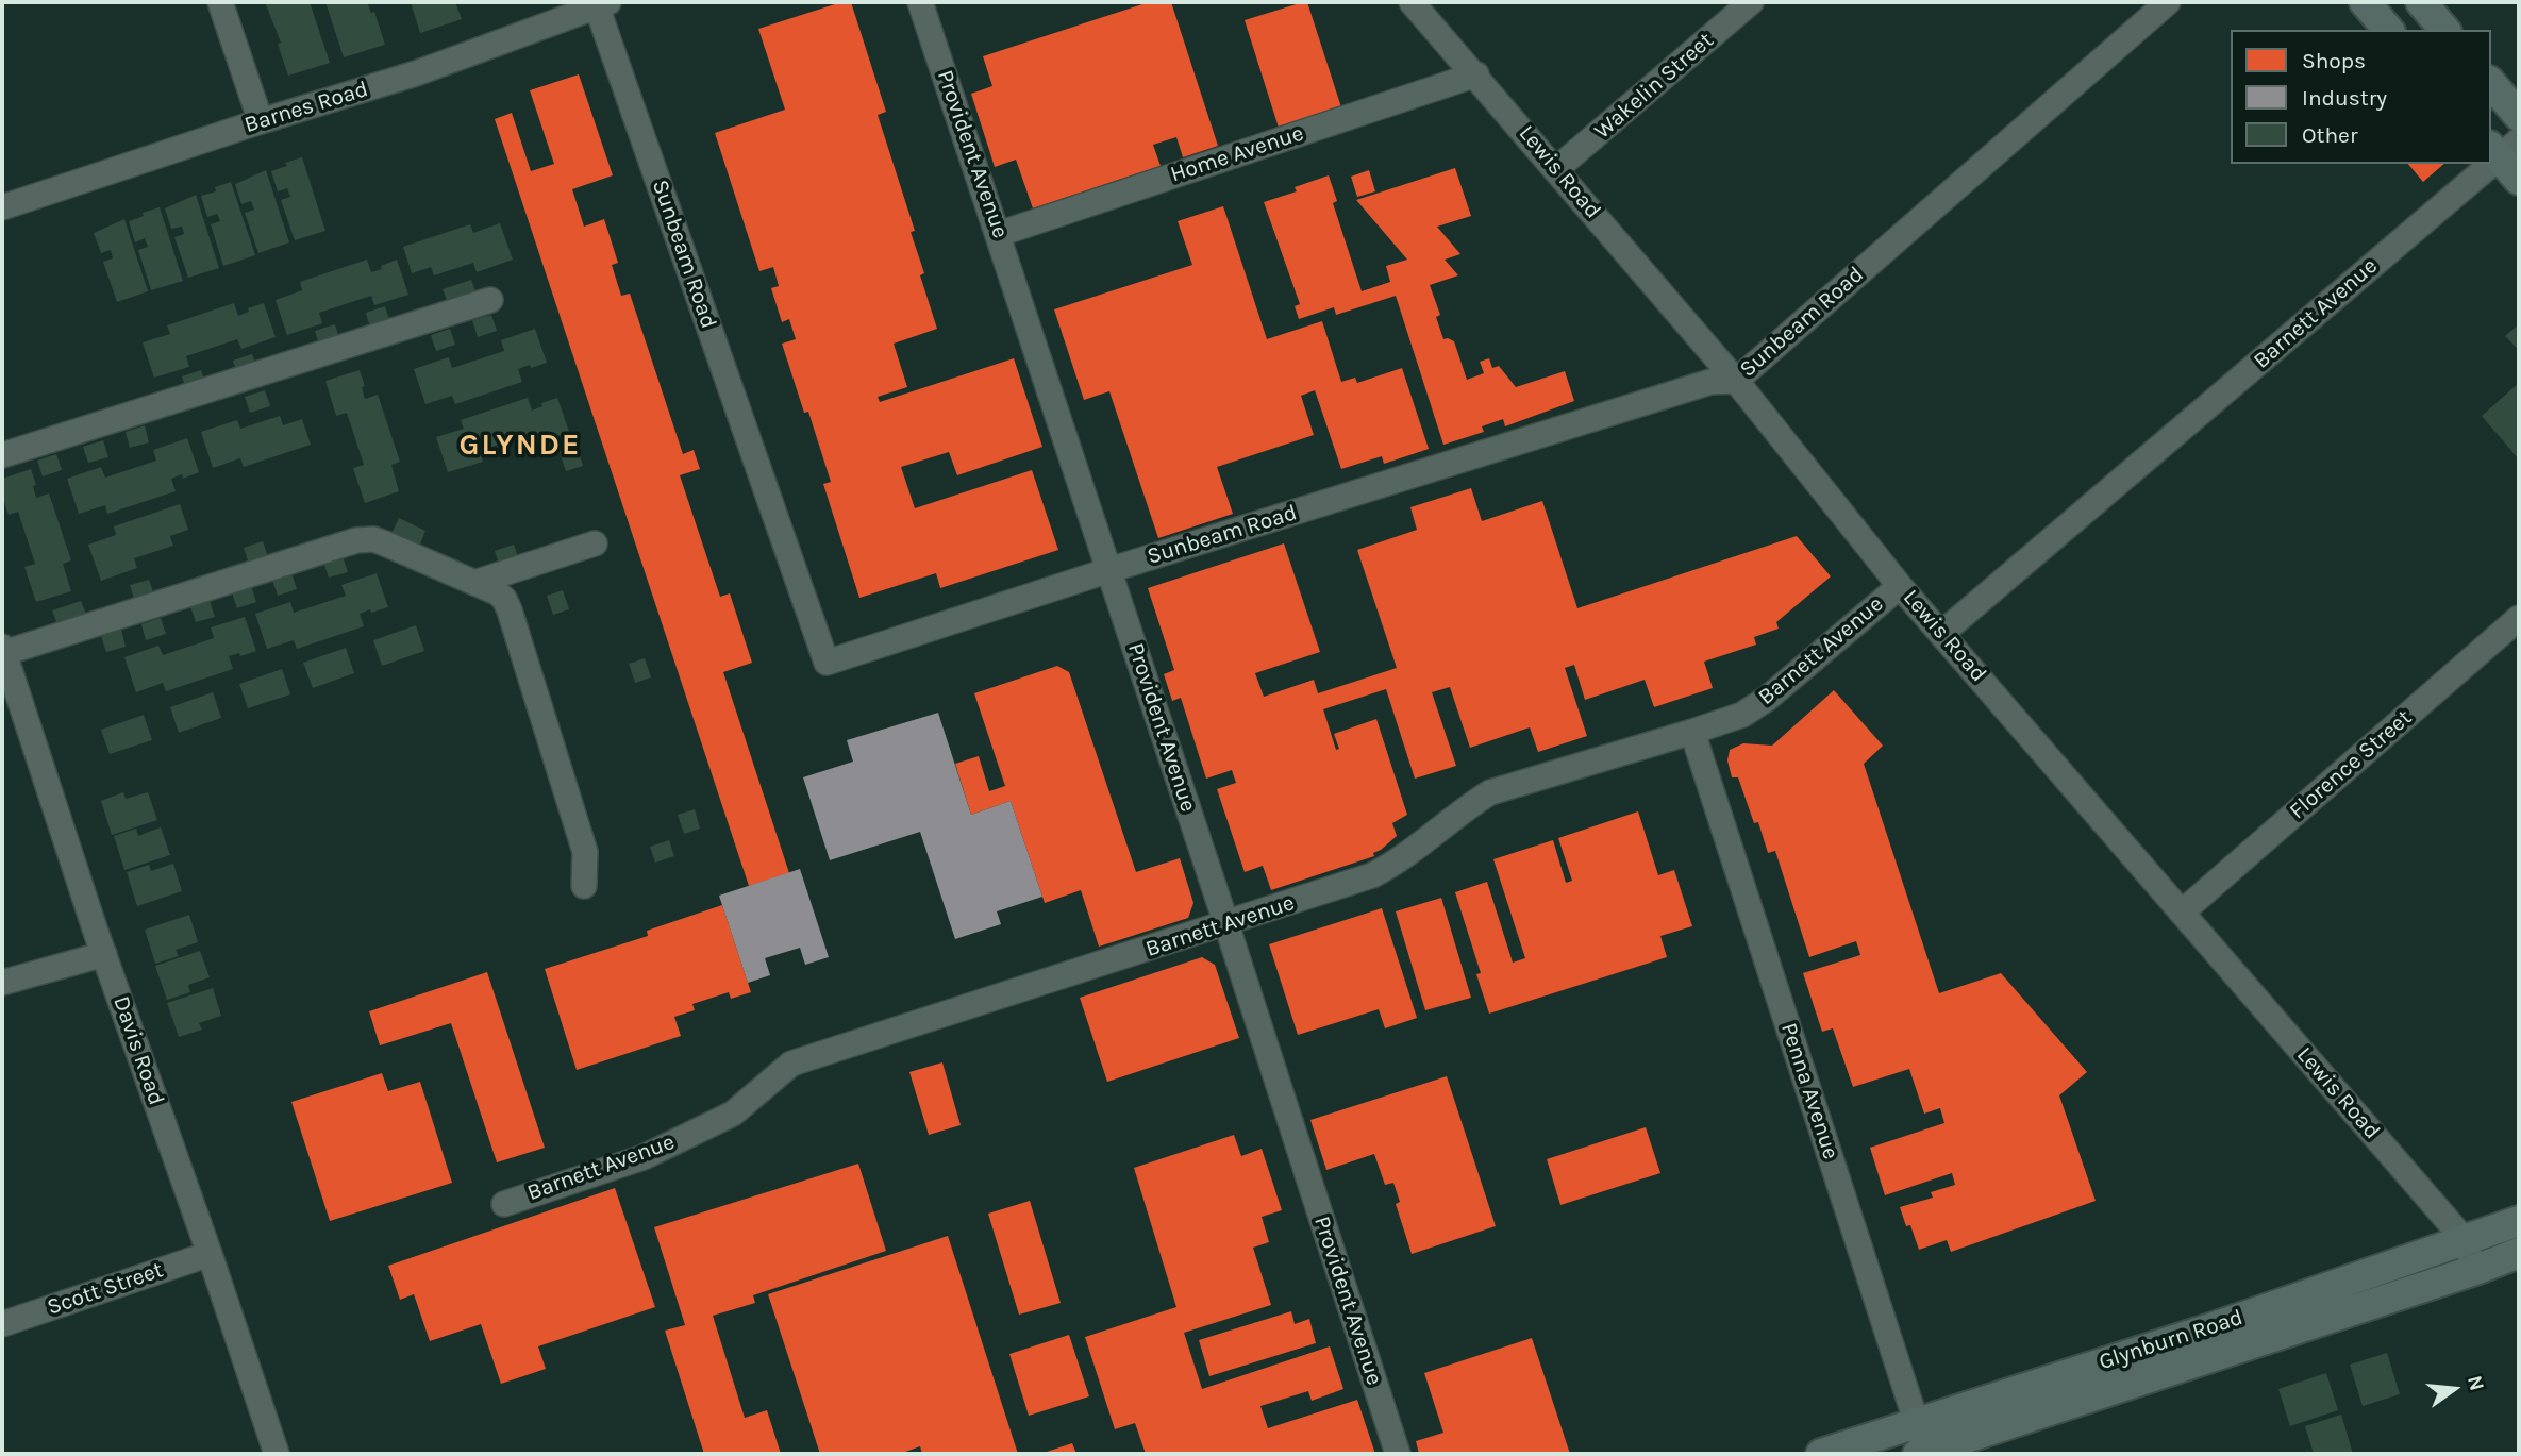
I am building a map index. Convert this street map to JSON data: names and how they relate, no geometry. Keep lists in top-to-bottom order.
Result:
{
  "streets": {
    "main road": ["Glynburn Road"],
    "street": [
      "Wakelin Street",
      "Barnes Road",
      "Provident Avenue",
      "Home Avenue",
      "Lewis Road",
      "Sunbeam Road",
      "Barnett Avenue",
      "Florence Street",
      "Davis Road",
      "Penna Avenue",
      "Scott Street"
    ]
  },
  "crossings": [
    ["Wakelin Street", "Lewis Road"],
    ["Barnes Road", "Sunbeam Road"],
    ["Provident Avenue", "Home Avenue"],
    ["Provident Avenue", "Sunbeam Road"],
    ["Provident Avenue", "Barnett Avenue"],
    ["Home Avenue", "Lewis Road"],
    ["Lewis Road", "Sunbeam Road"],
    ["Lewis Road", "Barnett Avenue"],
    ["Lewis Road", "Florence Street"],
    ["Lewis Road", "Glynburn Road"],
    ["Barnett Avenue", "Penna Avenue"],
    ["Davis Road", "Scott Street"],
    ["Penna Avenue", "Glynburn Road"]
  ],
  "districts": ["GLYNDE"],
  "legend": ["Shops", "Industry", "Other"],
  "north": "right"
}
